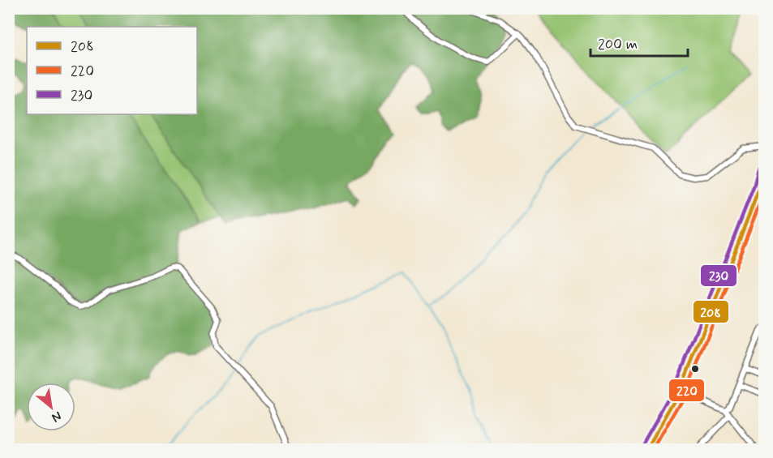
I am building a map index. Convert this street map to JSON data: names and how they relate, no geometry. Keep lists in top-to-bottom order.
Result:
{
  "lines": ["transit line 230", "transit line 208", "transit line 220"],
  "legend": ["208", "220", "230"],
  "scale_bar": "200 m",
  "north": "bottom right"
}
